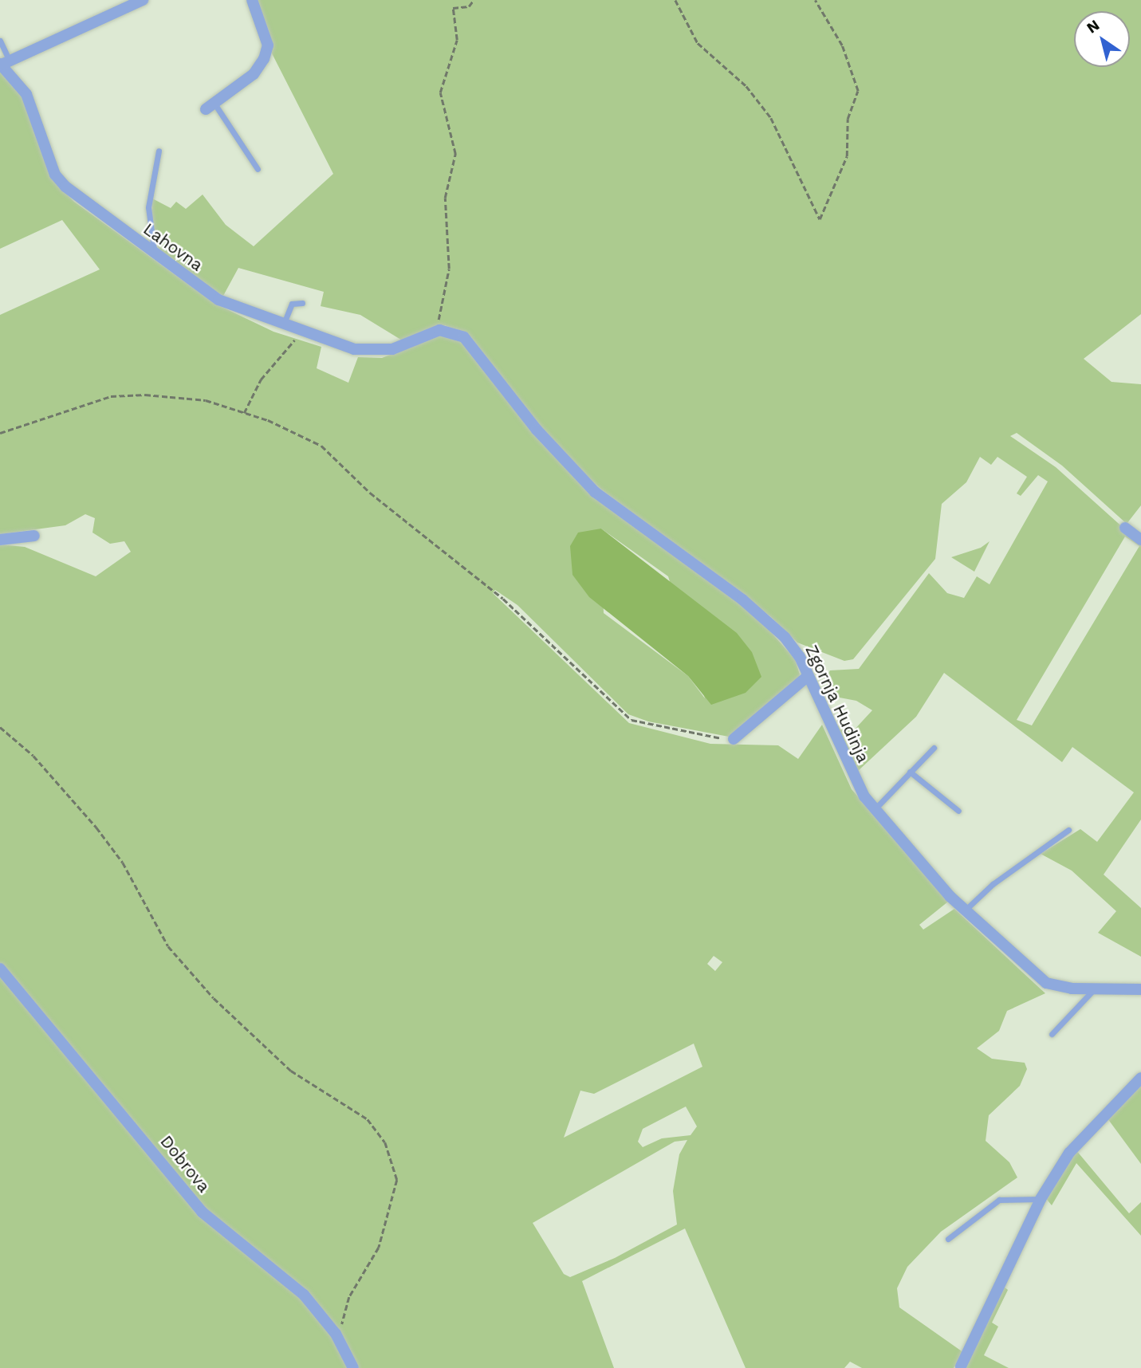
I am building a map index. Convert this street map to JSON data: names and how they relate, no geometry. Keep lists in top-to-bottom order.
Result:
{
  "streets": {
    "street": ["Lahovna", "Zgornja Hudinja", "Dobrova"]
  },
  "crossings": [
    ["Lahovna", "Zgornja Hudinja"]
  ],
  "north": "top left"
}
